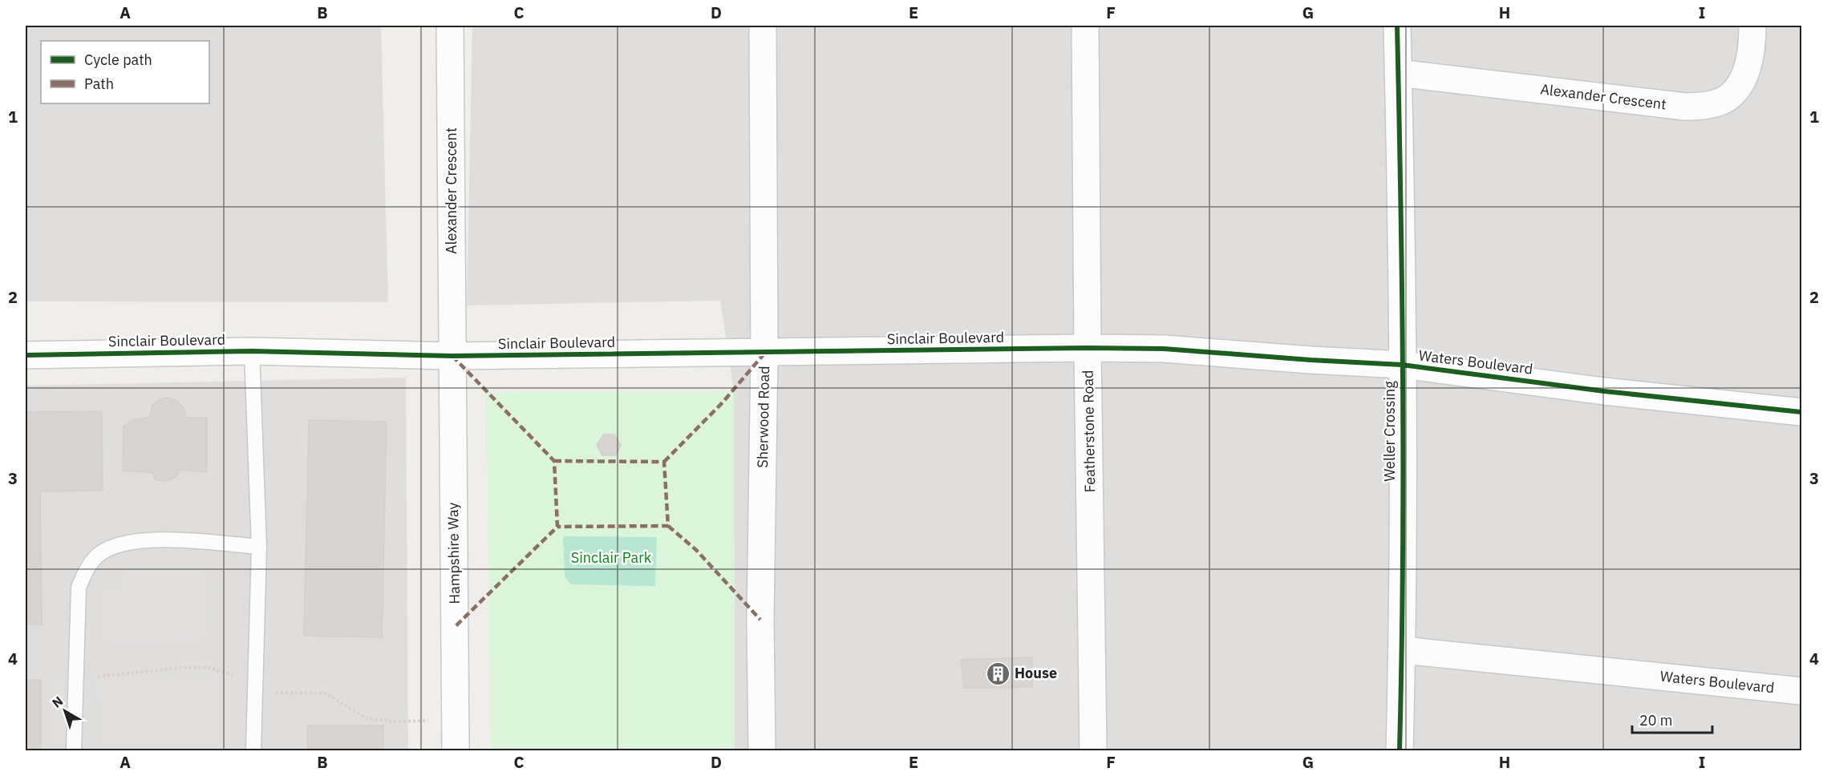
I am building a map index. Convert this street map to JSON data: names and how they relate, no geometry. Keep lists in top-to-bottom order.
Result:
{
  "streets": {
    "street": [
      "Alexander Crescent",
      "Sinclair Boulevard",
      "Waters Boulevard",
      "Sherwood Road",
      "Featherstone Road",
      "Weller Crossing",
      "Hampshire Way"
    ]
  },
  "crossings": [
    ["Alexander Crescent", "Sinclair Boulevard"],
    ["Alexander Crescent", "Weller Crossing"],
    ["Alexander Crescent", "Hampshire Way"],
    ["Sinclair Boulevard", "Waters Boulevard"],
    ["Sinclair Boulevard", "Sherwood Road"],
    ["Sinclair Boulevard", "Featherstone Road"],
    ["Sinclair Boulevard", "Hampshire Way"],
    ["Waters Boulevard", "Featherstone Road"],
    ["Waters Boulevard", "Weller Crossing"]
  ],
  "parks": ["Sinclair Park"],
  "places": {
    "building": ["House"]
  },
  "legend": ["Cycle path", "Path"],
  "scale_bar": "20 m",
  "north": "top left",
  "grid": {
    "columns": [
      "A",
      "B",
      "C",
      "D",
      "E",
      "F",
      "G",
      "H",
      "I"
    ],
    "rows": [
      "1",
      "2",
      "3",
      "4"
    ]
  }
}
